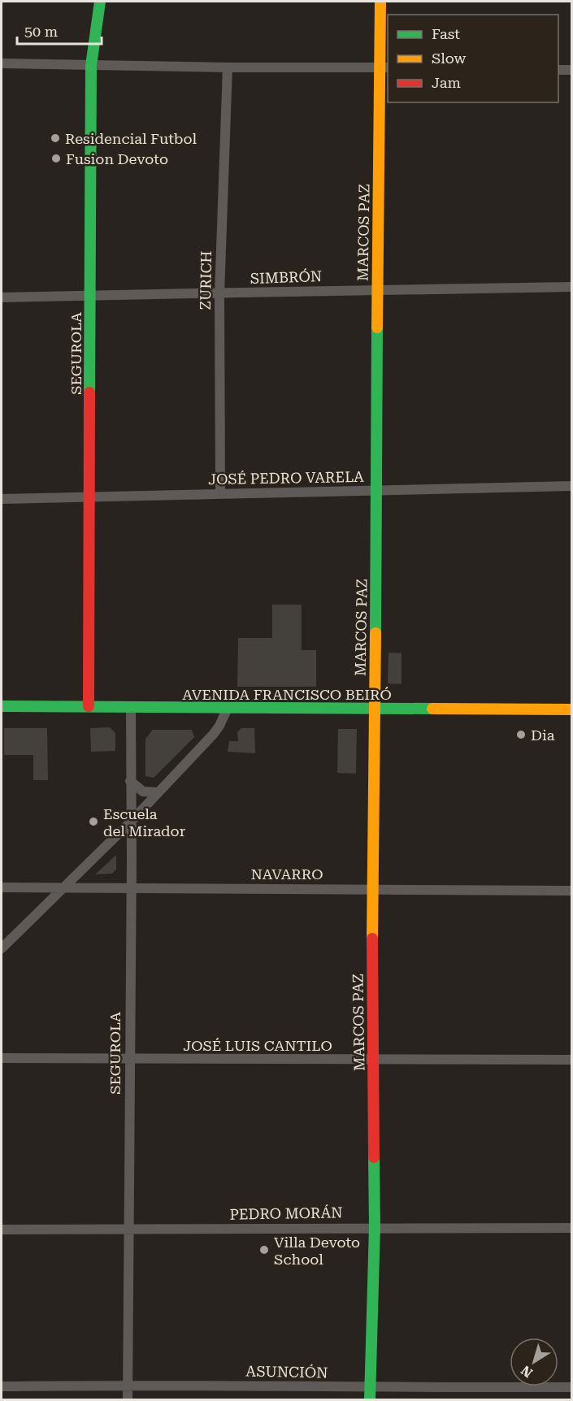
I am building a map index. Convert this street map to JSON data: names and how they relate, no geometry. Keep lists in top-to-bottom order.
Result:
{
  "streets": {
    "street": [
      "MARCOS PAZ",
      "SIMBRÓN",
      "ZURICH",
      "SEGUROLA",
      "JOSÉ PEDRO VARELA",
      "AVENIDA FRANCISCO BEIRÓ",
      "NAVARRO",
      "JOSÉ LUIS CANTILO",
      "PEDRO MORÁN",
      "ASUNCIÓN"
    ]
  },
  "crossings": [
    ["MARCOS PAZ", "SIMBRÓN"],
    ["MARCOS PAZ", "JOSÉ PEDRO VARELA"],
    ["MARCOS PAZ", "AVENIDA FRANCISCO BEIRÓ"],
    ["MARCOS PAZ", "NAVARRO"],
    ["MARCOS PAZ", "JOSÉ LUIS CANTILO"],
    ["MARCOS PAZ", "PEDRO MORÁN"],
    ["MARCOS PAZ", "ASUNCIÓN"],
    ["SIMBRÓN", "ZURICH"],
    ["SIMBRÓN", "SEGUROLA"],
    ["ZURICH", "JOSÉ PEDRO VARELA"],
    ["SEGUROLA", "JOSÉ PEDRO VARELA"],
    ["SEGUROLA", "AVENIDA FRANCISCO BEIRÓ"],
    ["SEGUROLA", "NAVARRO"],
    ["SEGUROLA", "JOSÉ LUIS CANTILO"],
    ["SEGUROLA", "PEDRO MORÁN"],
    ["SEGUROLA", "ASUNCIÓN"]
  ],
  "places": [
    "Residencial Futbol",
    "Fusion Devoto",
    "Dia",
    "Escuela del Mirador",
    "Villa Devoto School"
  ],
  "legend": ["Fast", "Slow", "Jam"],
  "scale_bar": "50 m",
  "north": "bottom left"
}
